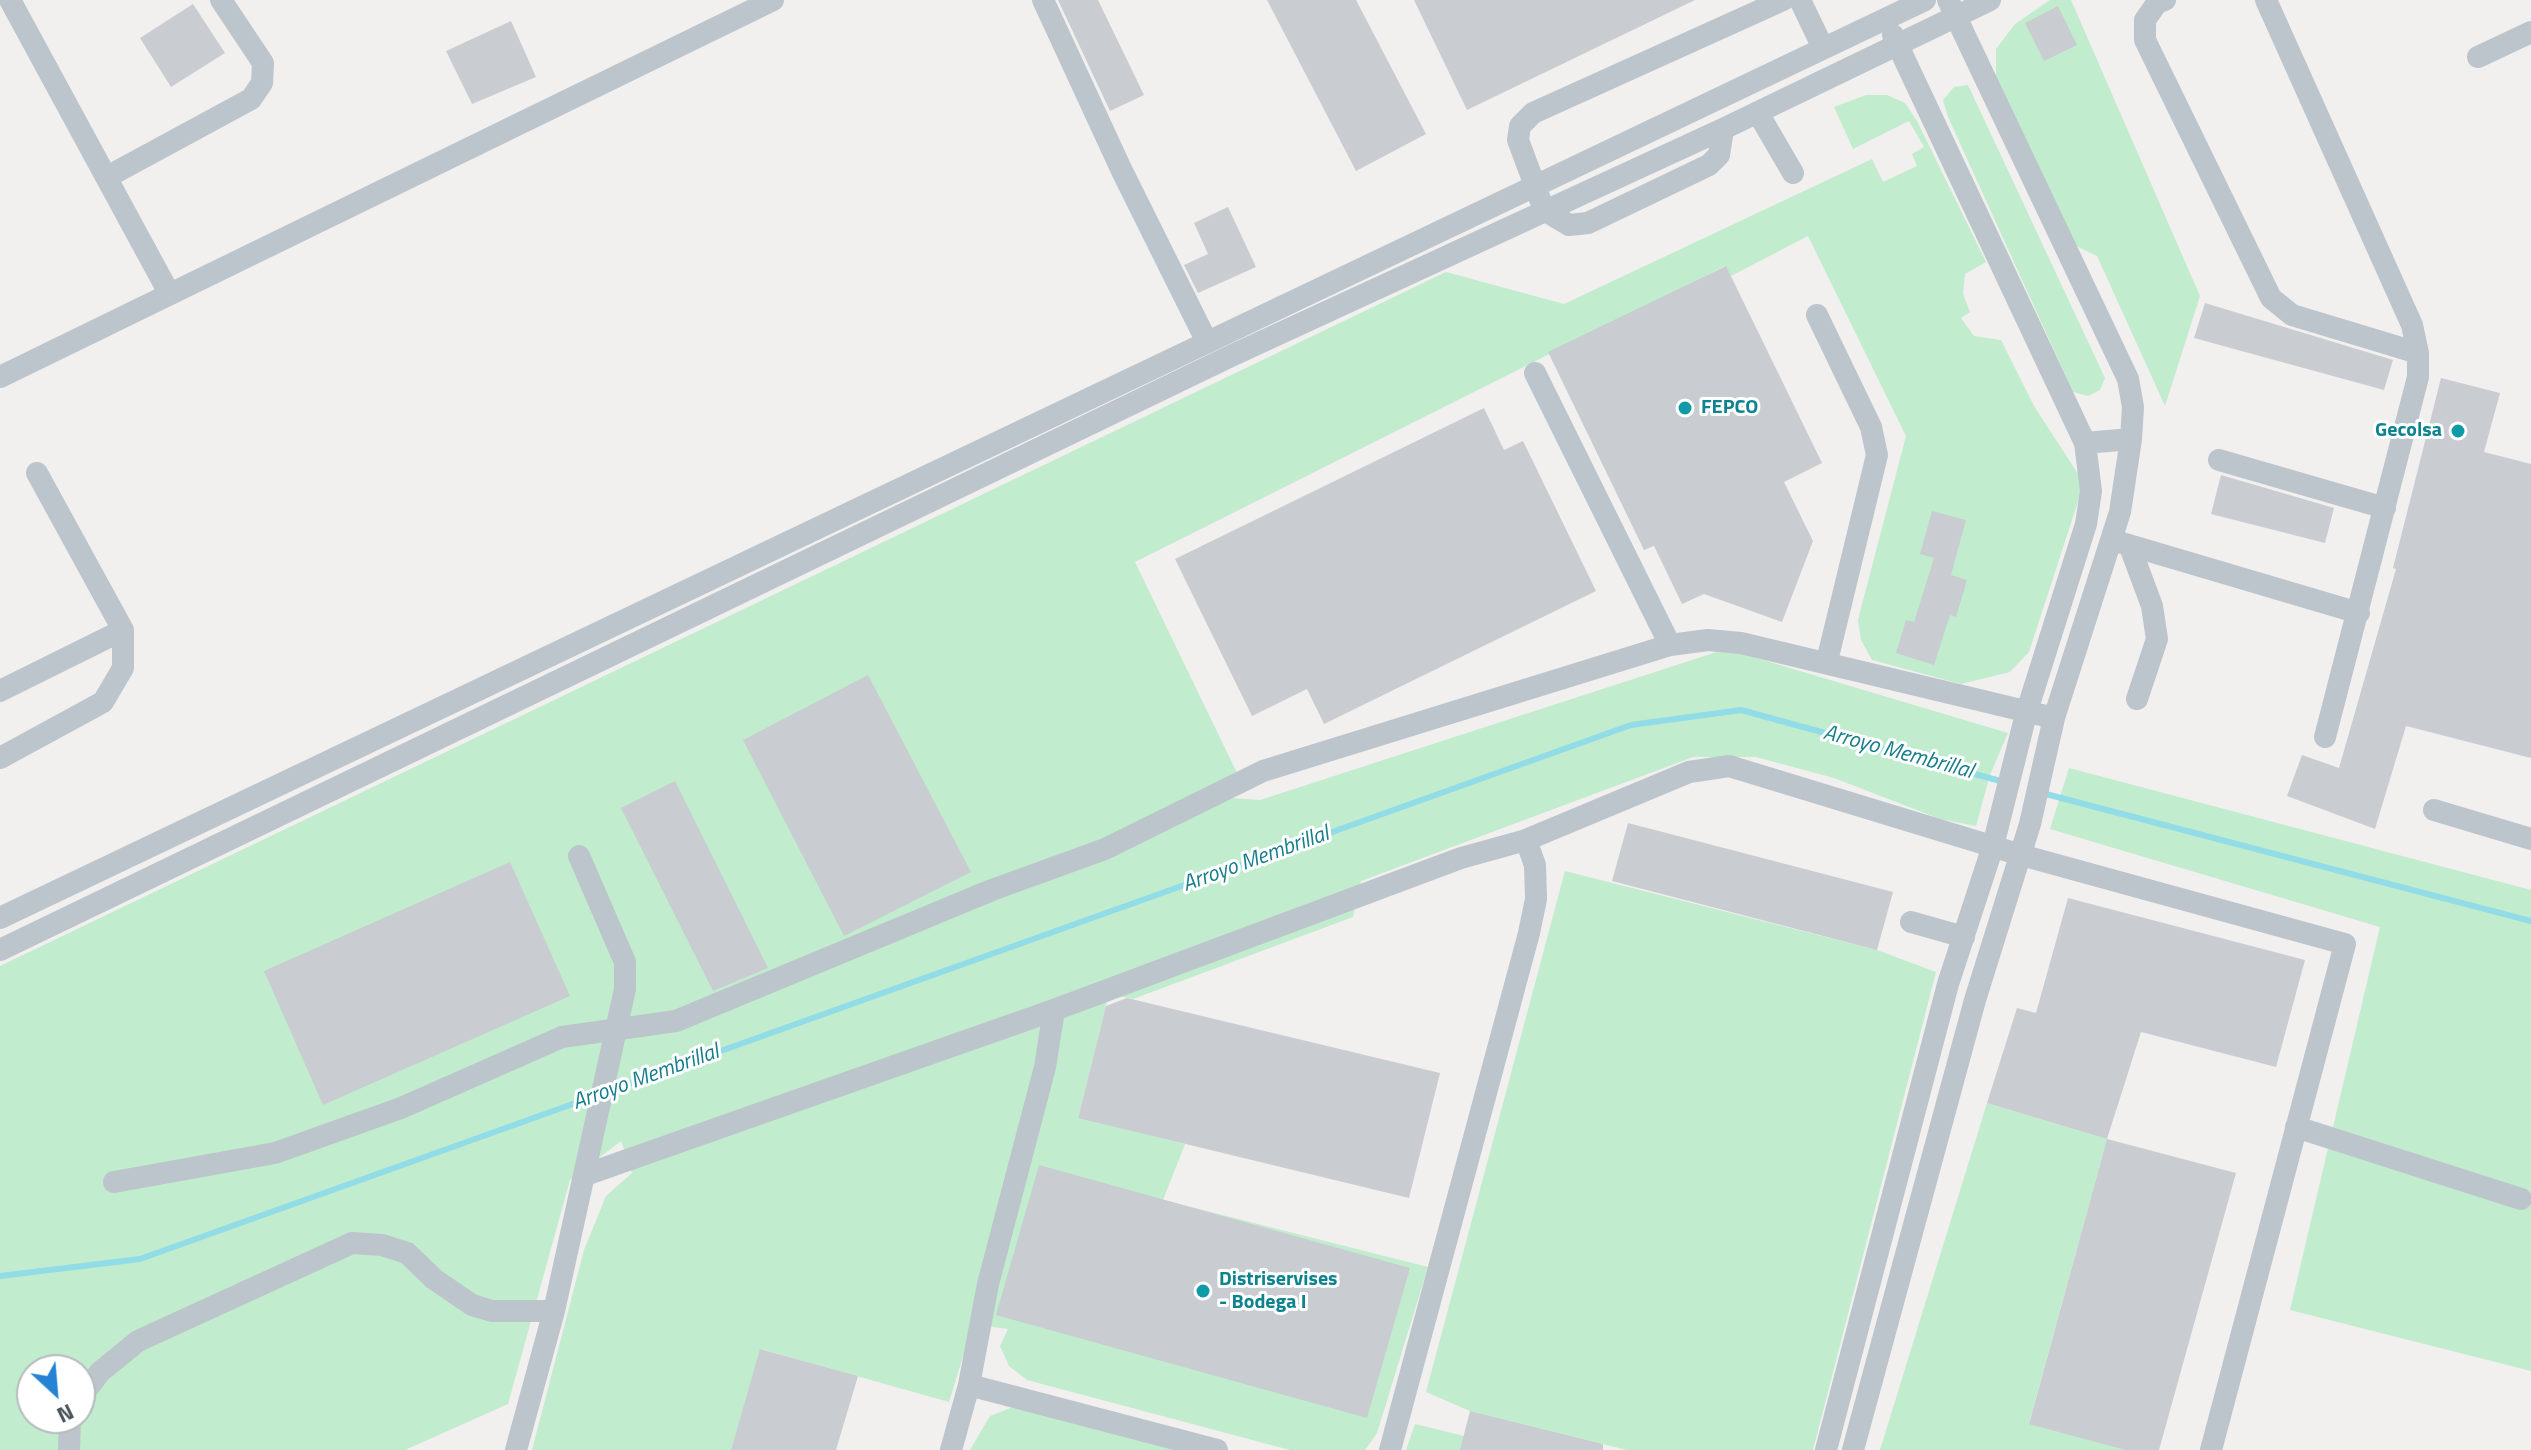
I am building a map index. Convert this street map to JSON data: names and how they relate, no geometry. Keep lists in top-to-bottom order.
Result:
{
  "water": ["Arroyo Membrillal"],
  "places": ["FEPCO", "Gecolsa", "Distriservises - Bodega I"],
  "north": "bottom right"
}
